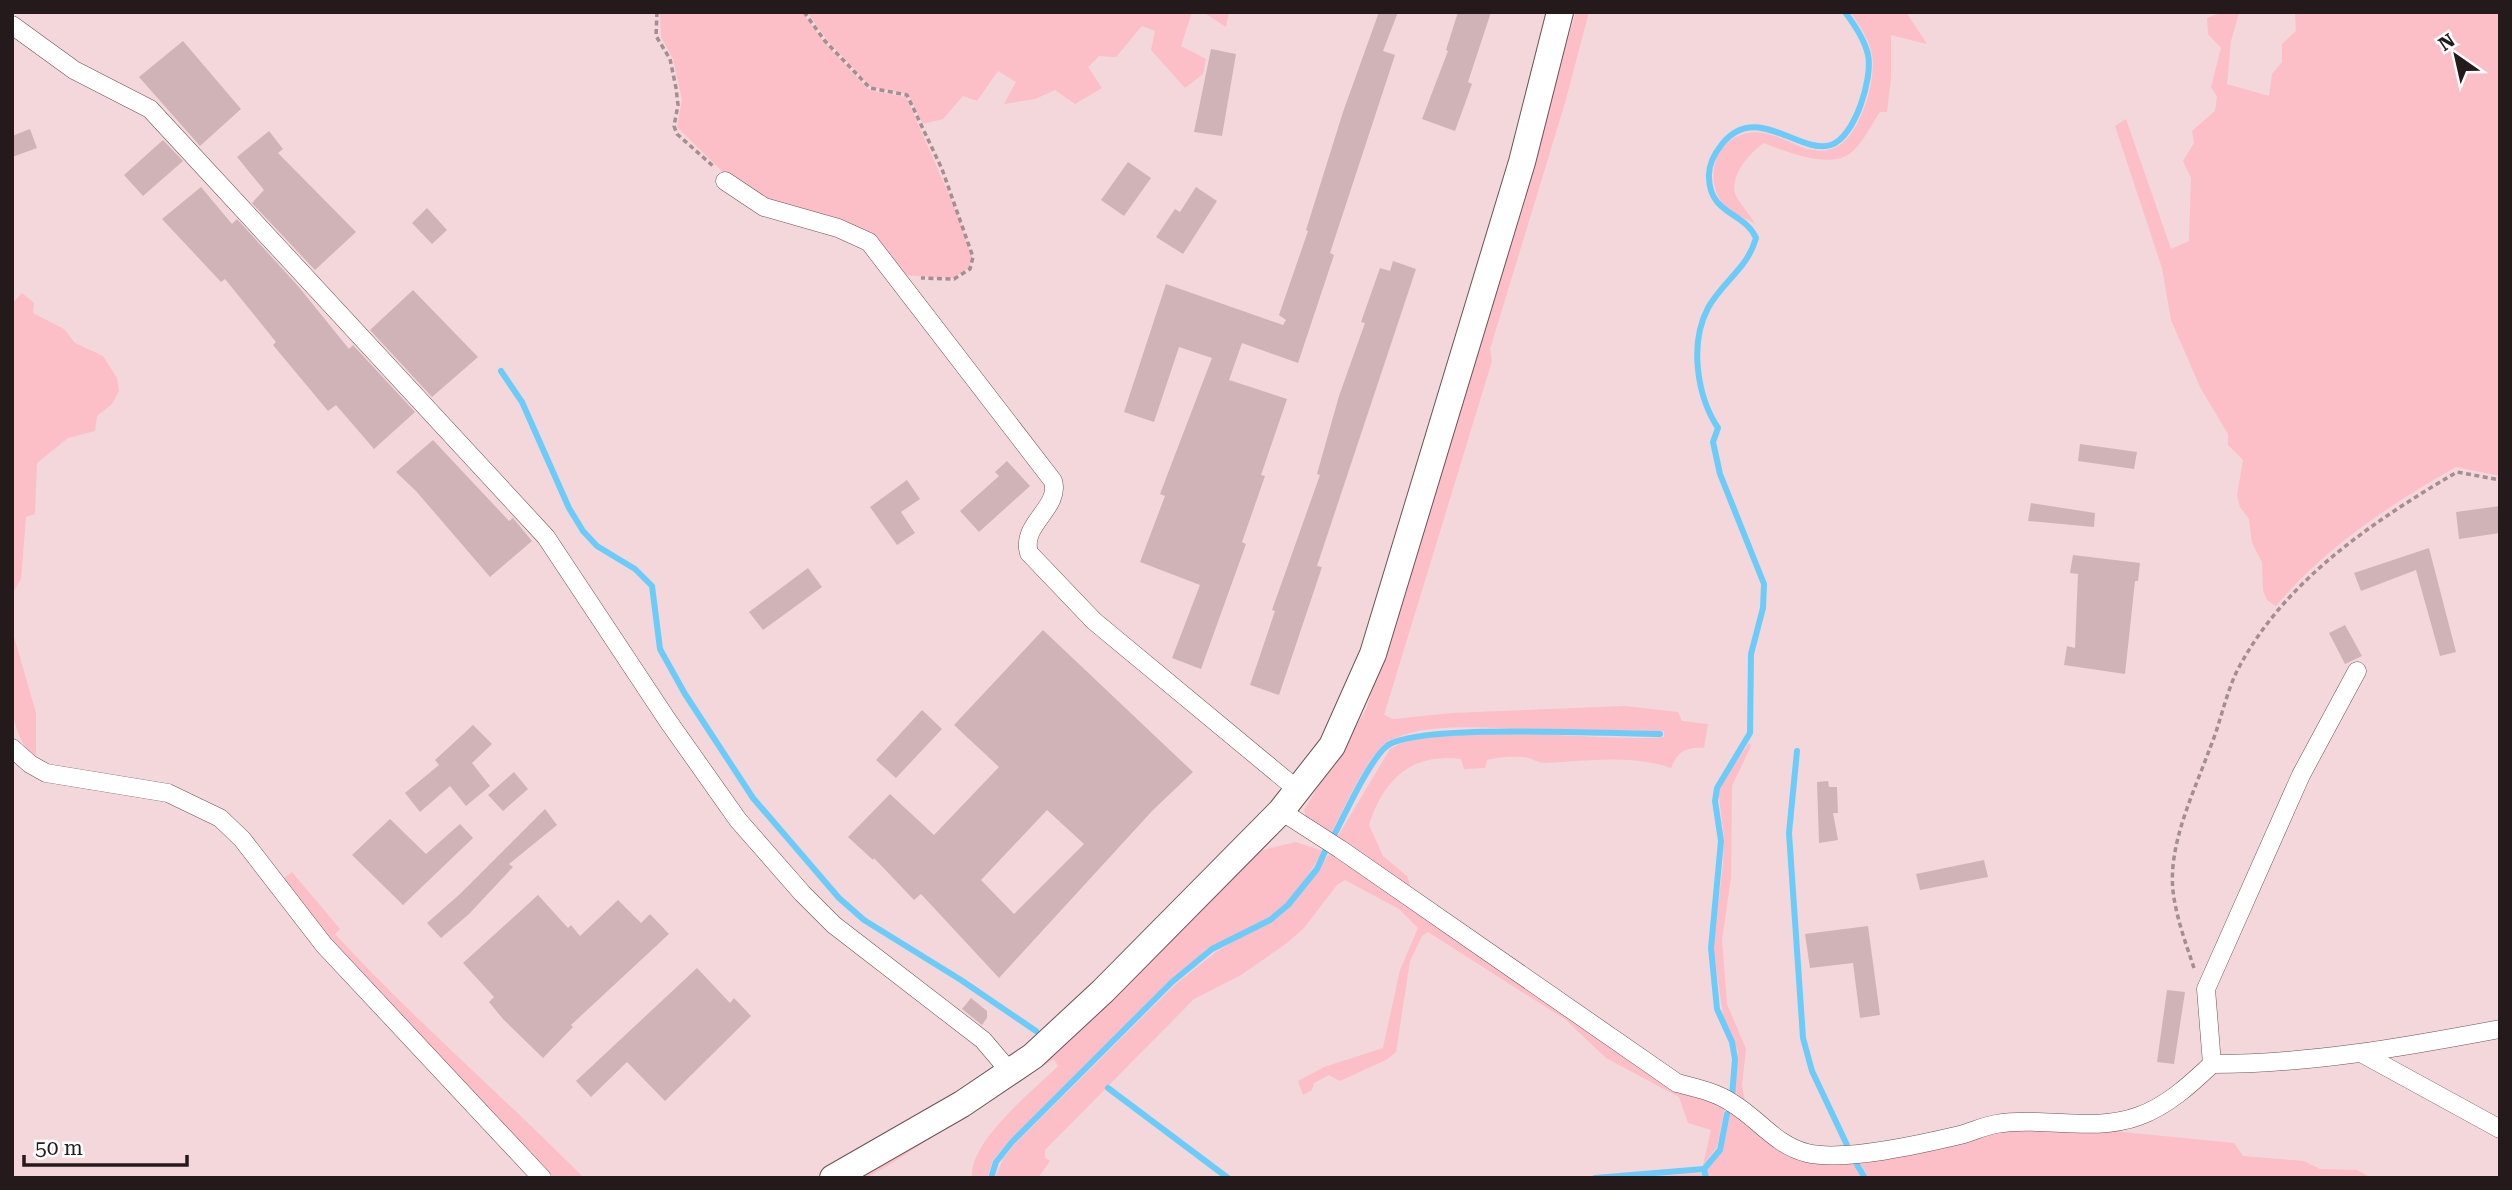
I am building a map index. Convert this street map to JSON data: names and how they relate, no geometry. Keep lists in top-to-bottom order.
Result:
{
  "scale_bar": "50 m",
  "north": "top left"
}
